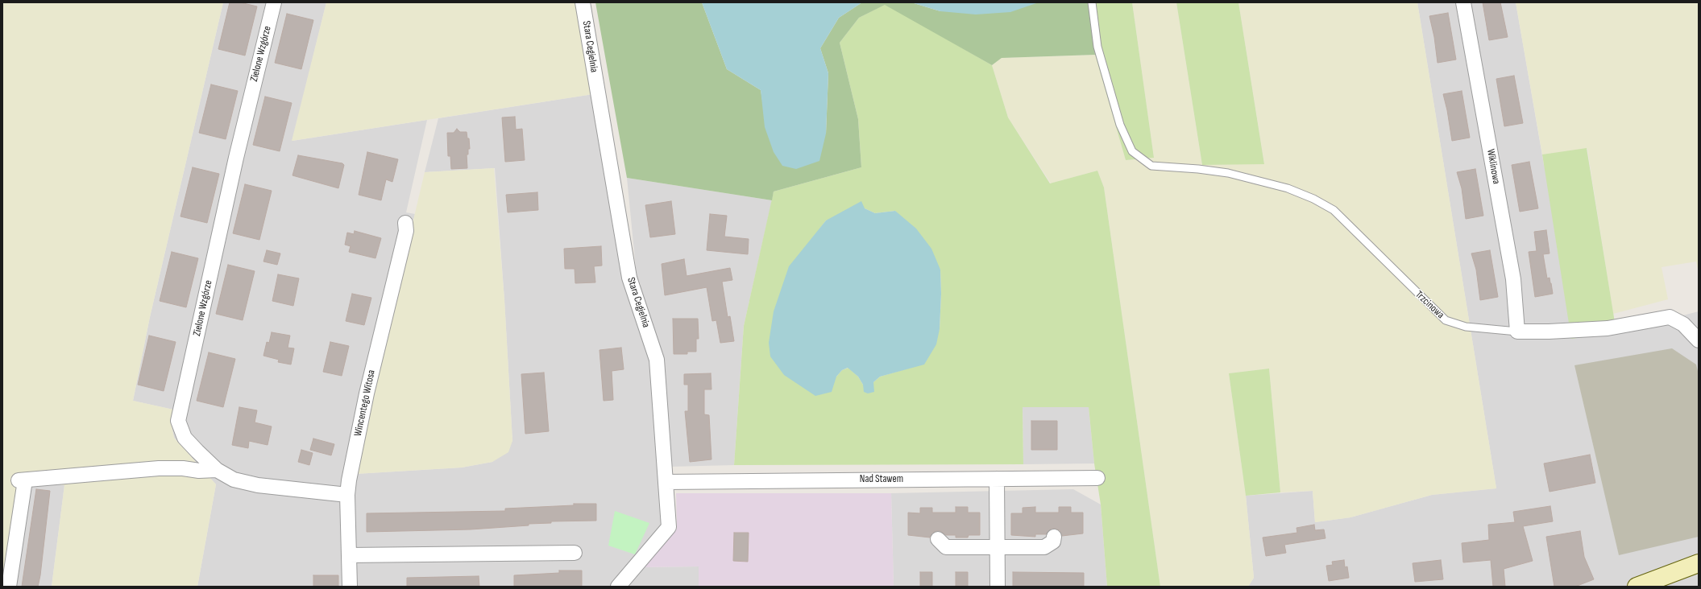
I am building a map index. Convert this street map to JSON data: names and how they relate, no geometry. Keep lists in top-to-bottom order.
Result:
{
  "streets": {
    "street": [
      "Stara Cegielnia",
      "Zielone Wzgórze",
      "Wiklinowa",
      "Trzcinowa",
      "Wincentego Witosa",
      "Nad Stawem"
    ]
  },
  "crossings": [
    ["Stara Cegielnia", "Nad Stawem"],
    ["Zielone Wzgórze", "Wincentego Witosa"],
    ["Wiklinowa", "Trzcinowa"]
  ]
}
